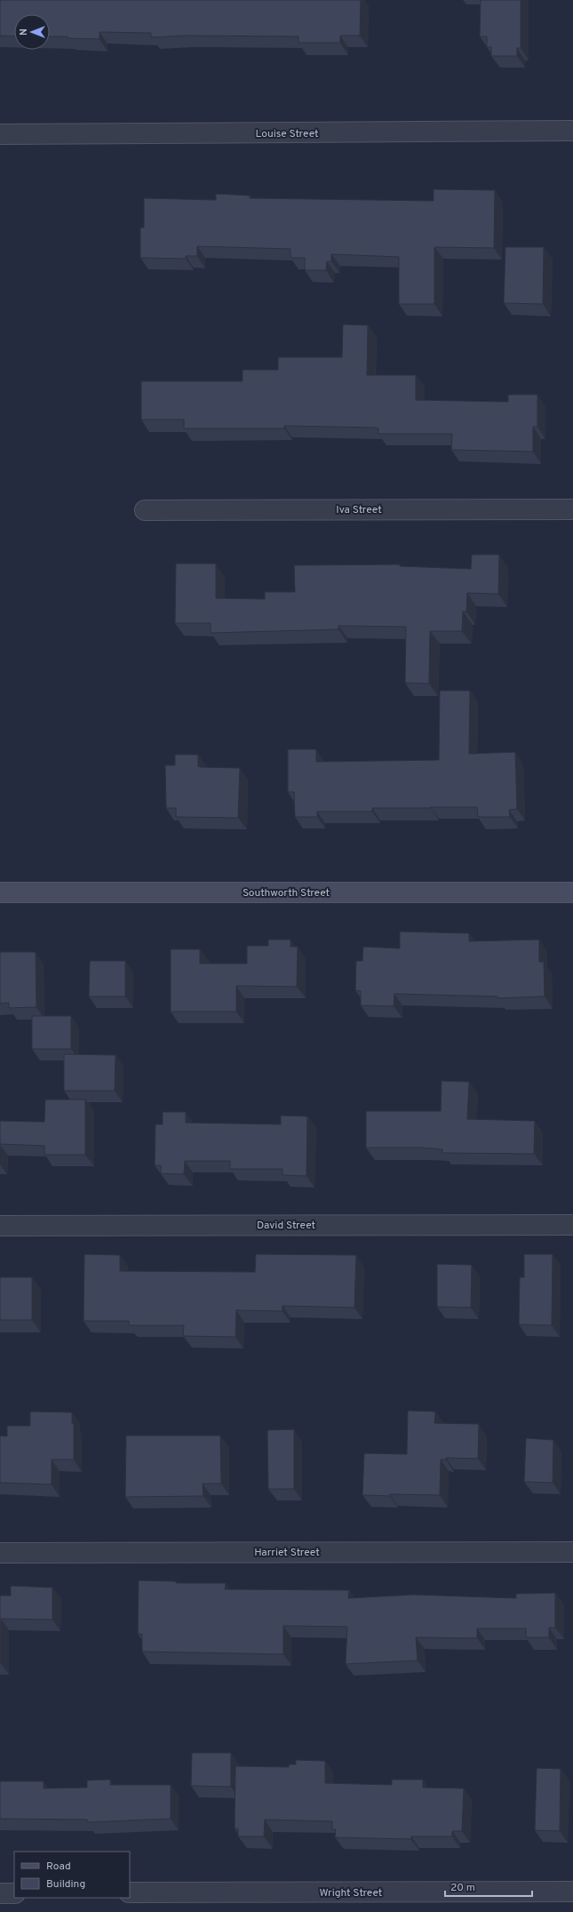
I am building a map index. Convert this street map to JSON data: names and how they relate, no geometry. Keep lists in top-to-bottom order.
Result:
{
  "streets": {
    "main road": ["Southworth Street"],
    "street": [
      "Louise Street",
      "Iva Street",
      "David Street",
      "Harriet Street",
      "Wright Street"
    ]
  },
  "legend": ["Road", "Building"],
  "scale_bar": "20 m",
  "north": "left"
}
